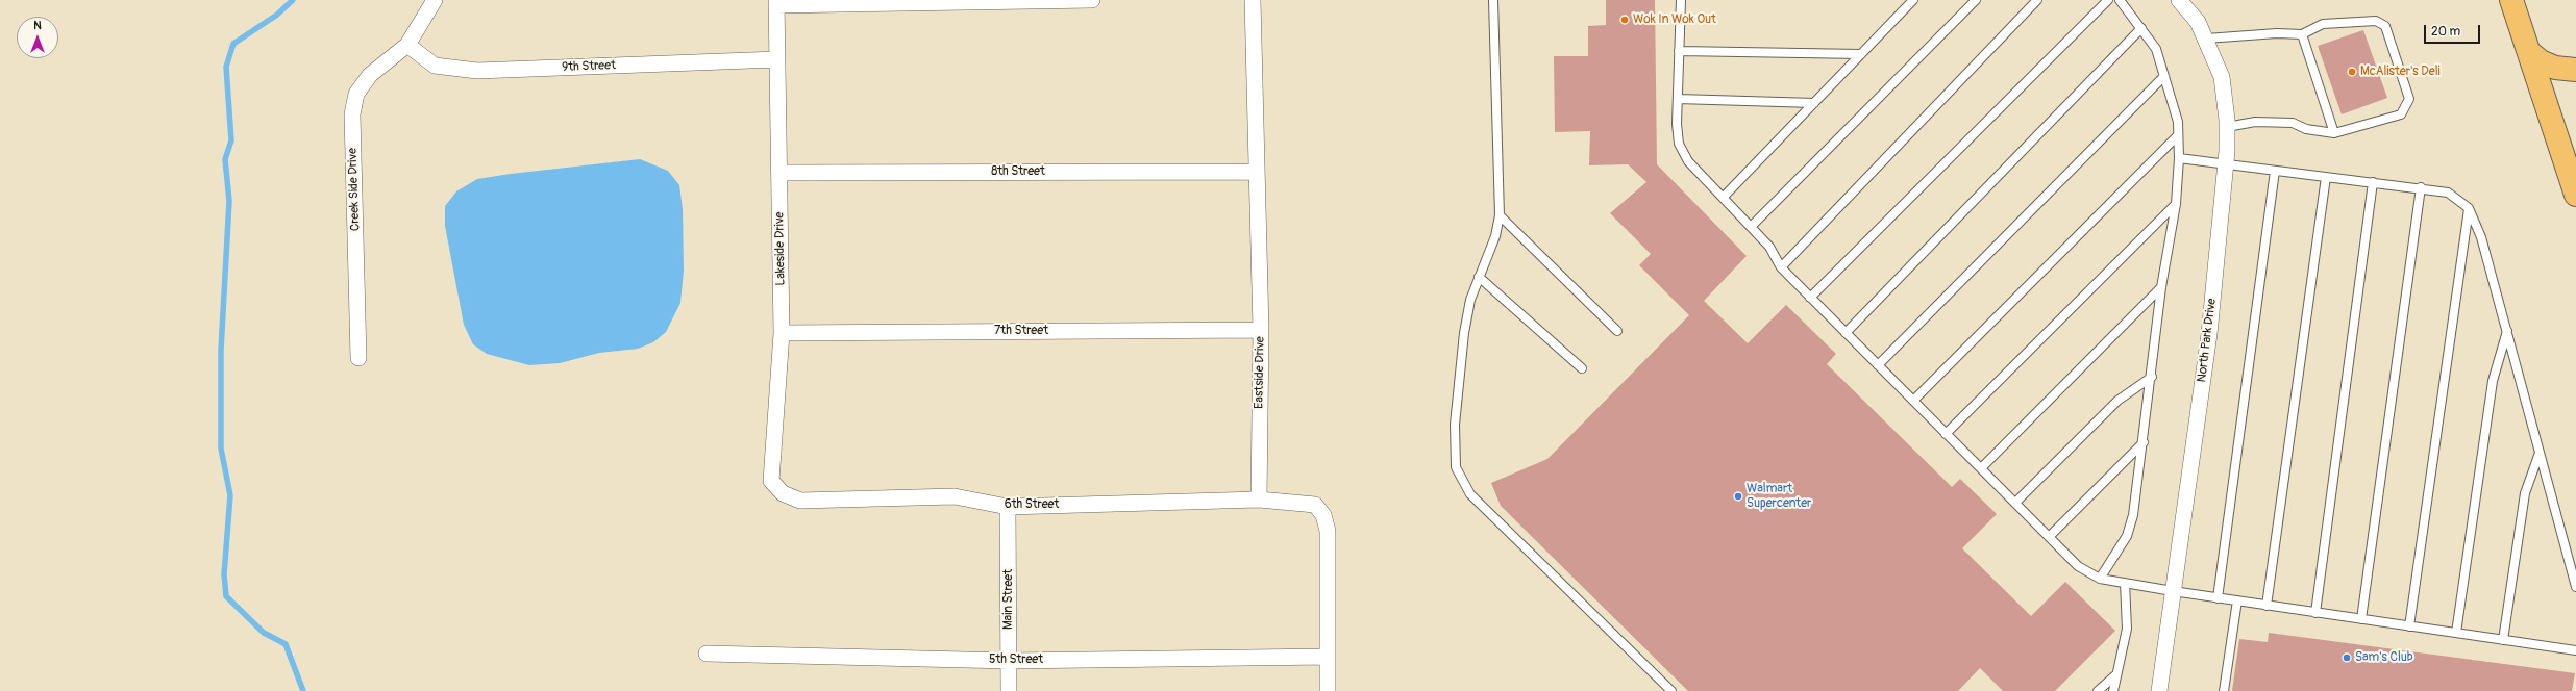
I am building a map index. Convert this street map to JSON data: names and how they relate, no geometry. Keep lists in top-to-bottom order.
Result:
{
  "streets": {
    "street": [
      "9th Street",
      "8th Street",
      "Creek Side Drive",
      "Lakeside Drive",
      "7th Street",
      "North Park Drive",
      "Eastside Drive",
      "6th Street",
      "Main Street",
      "5th Street"
    ]
  },
  "crossings": [
    ["9th Street", "Creek Side Drive"],
    ["9th Street", "Lakeside Drive"],
    ["8th Street", "Lakeside Drive"],
    ["8th Street", "Eastside Drive"],
    ["Lakeside Drive", "7th Street"],
    ["Lakeside Drive", "6th Street"],
    ["7th Street", "Eastside Drive"],
    ["Eastside Drive", "6th Street"],
    ["6th Street", "Main Street"],
    ["Main Street", "5th Street"]
  ],
  "places": [
    "Wok In Wok Out",
    "McAlister's Deli",
    "Walmart Supercenter",
    "Sam's Club"
  ],
  "scale_bar": "20 m",
  "north": "top"
}
